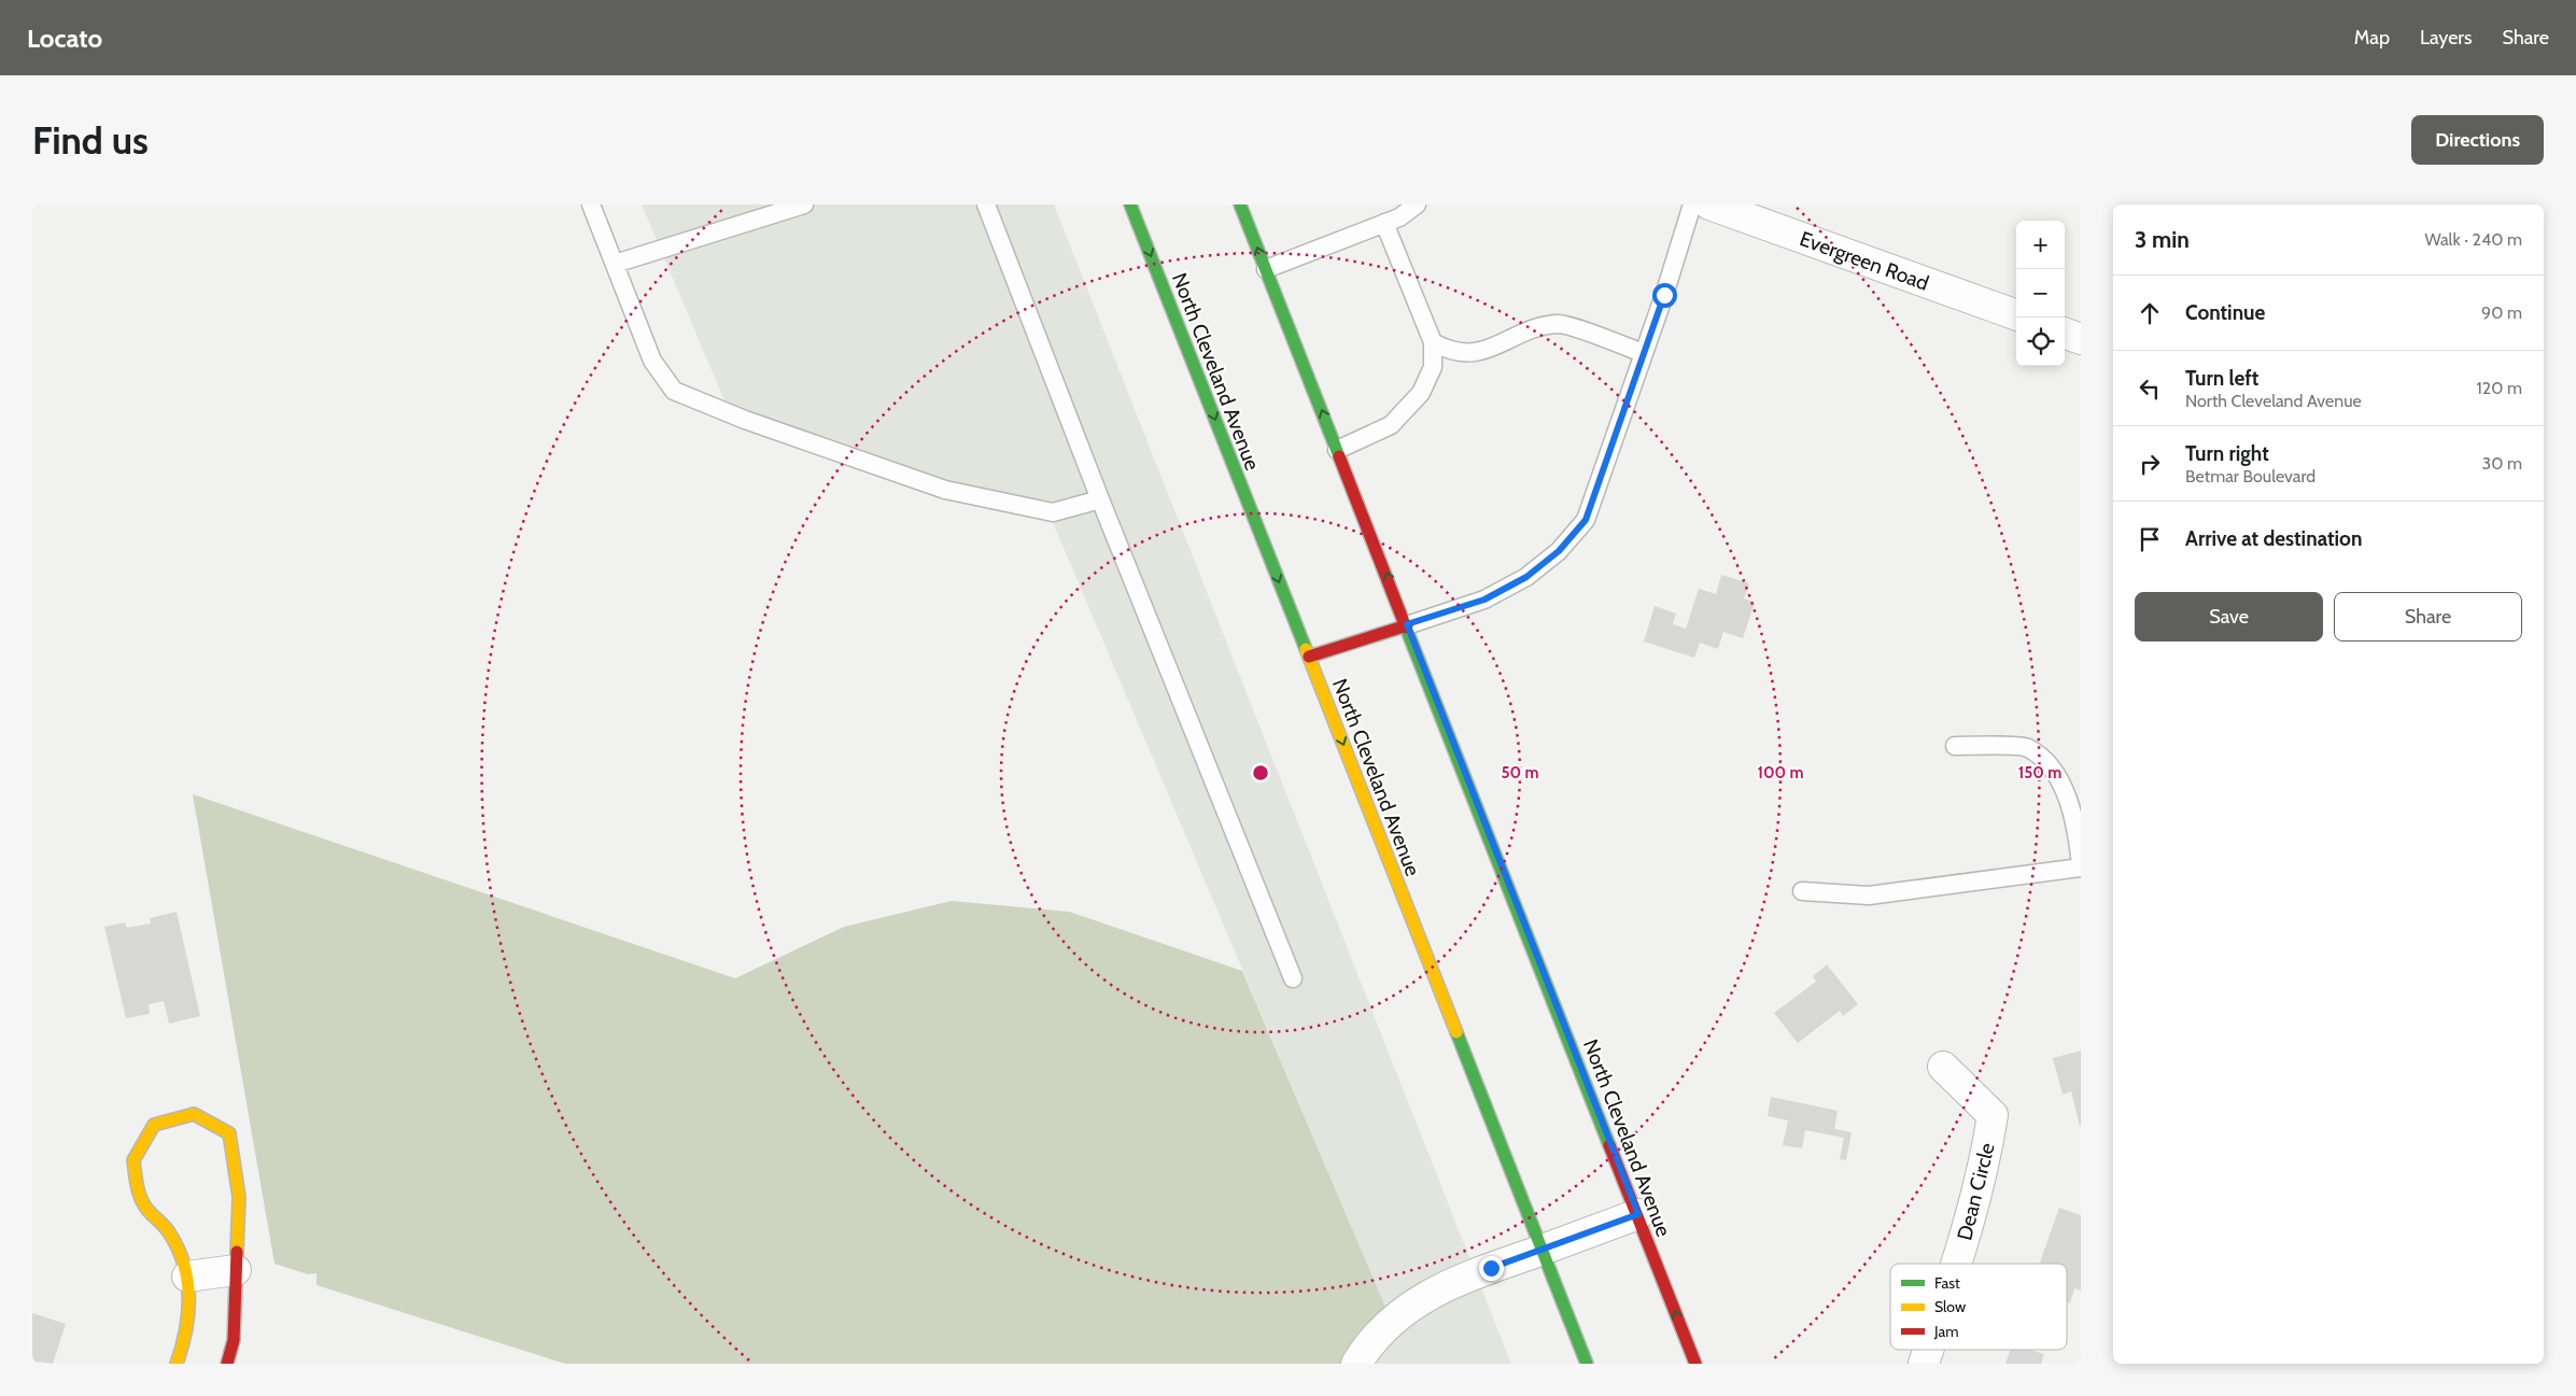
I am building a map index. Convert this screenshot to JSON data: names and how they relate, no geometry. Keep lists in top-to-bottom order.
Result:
{
  "streets": {
    "main road": ["North Cleveland Avenue"],
    "street": ["Evergreen Road", "Dean Circle"]
  },
  "legend": ["Fast", "Slow", "Jam"],
  "page": {
    "header": "Locato",
    "nav": ["Map", "Layers", "Share"],
    "buttons": [
      "Directions",
      ["Save", "Share"]
    ],
    "title": "Find us",
    "heading": ["3 min", "Walk · 240 m"],
    "map_buttons": ["+", "−"],
    "list": [
      ["Continue", "90 m"],
      ["Turn left", "North Cleveland Avenue", "120 m"],
      ["Turn right", "Betmar Boulevard", "30 m"],
      "Arrive at destination"
    ]
  },
  "rings": ["50 m", "100 m", "150 m"]
}
